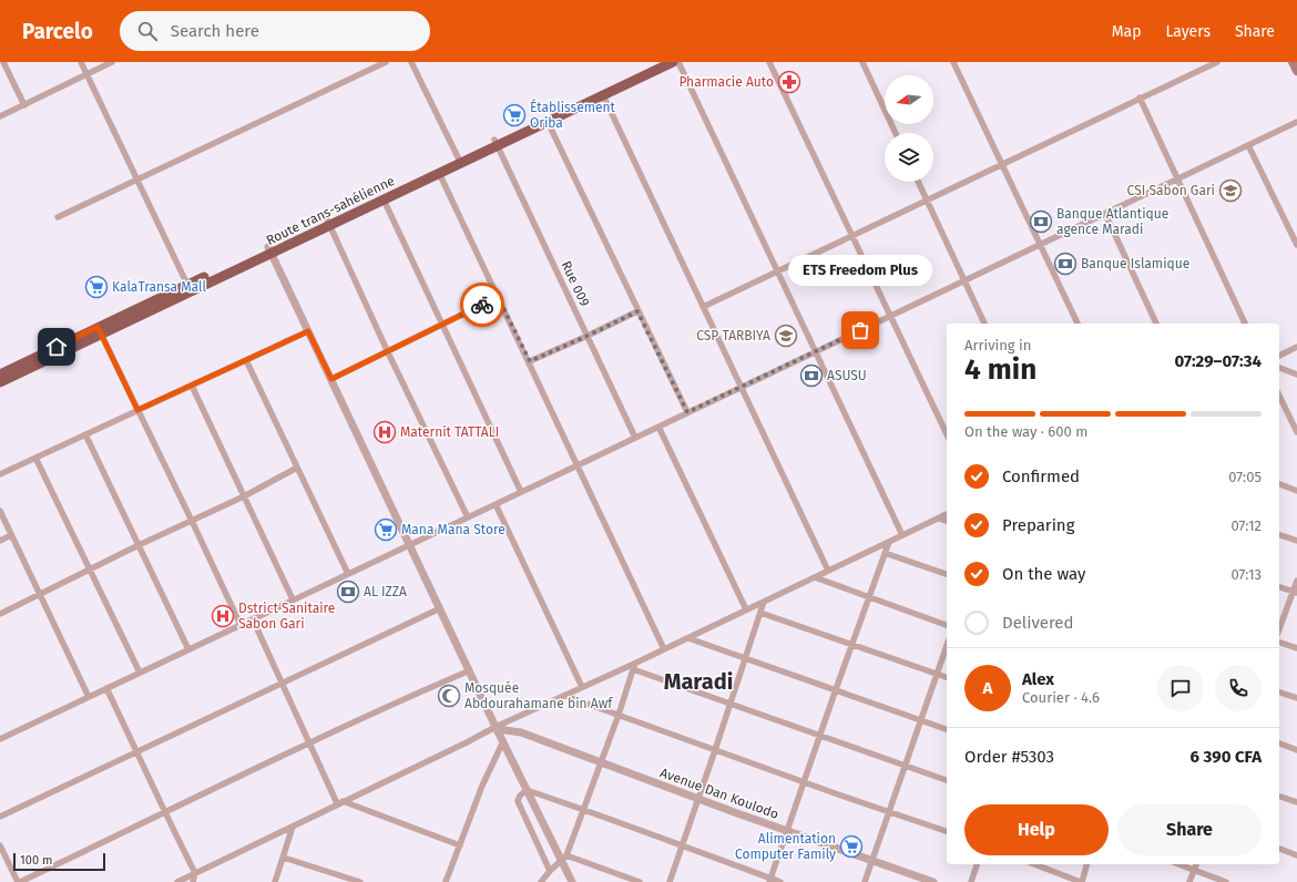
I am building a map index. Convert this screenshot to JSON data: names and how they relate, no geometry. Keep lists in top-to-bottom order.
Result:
{
  "streets": {
    "highway": ["Route trans-sahélienne"],
    "street": ["Rue 009", "Avenue Dan Koulodo"]
  },
  "crossings": [
    ["Route trans-sahélienne", "Rue 009"]
  ],
  "districts": ["Maradi"],
  "places": {
    "pharmacy": ["Pharmacie Auto"],
    "supermarket": [
      "Établissement Oriba",
      "KalaTransa Mall",
      "Mana Mana Store",
      "Alimentation Computer Family"
    ],
    "school or university": ["CSI Sabon Gari", "CSP TARBIYA"],
    "bank": [
      "Banque Atlantique agence Maradi",
      "Banque Islamique",
      "ASUSU",
      "AL IZZA"
    ],
    "other": ["ETS Freedom Plus"],
    "hospital": ["Maternit TATTALI", "Dstrict Sanitaire Sabon Gari"],
    "mosque": ["Mosquée Abdourahamane bin Awf"]
  },
  "scale_bar": "100 m",
  "north": "left",
  "page": {
    "header": "Parcelo",
    "search": "Search here",
    "nav": ["Map", "Layers", "Share"],
    "bubble": "ETS Freedom Plus",
    "heading": ["4 min", "Arriving in", "07:29–07:34"],
    "panel": [
      "Alex",
      "Courier · 4.6",
      "Order #5303",
      "6 390 CFA"
    ],
    "bar": "On the way · 600 m",
    "list": [
      ["Confirmed", "07:05"],
      ["Preparing", "07:12"],
      ["On the way", "07:13"],
      "Delivered"
    ],
    "round": "A",
    "buttons": ["Help", "Share"],
    "scale": "100 m"
  }
}
